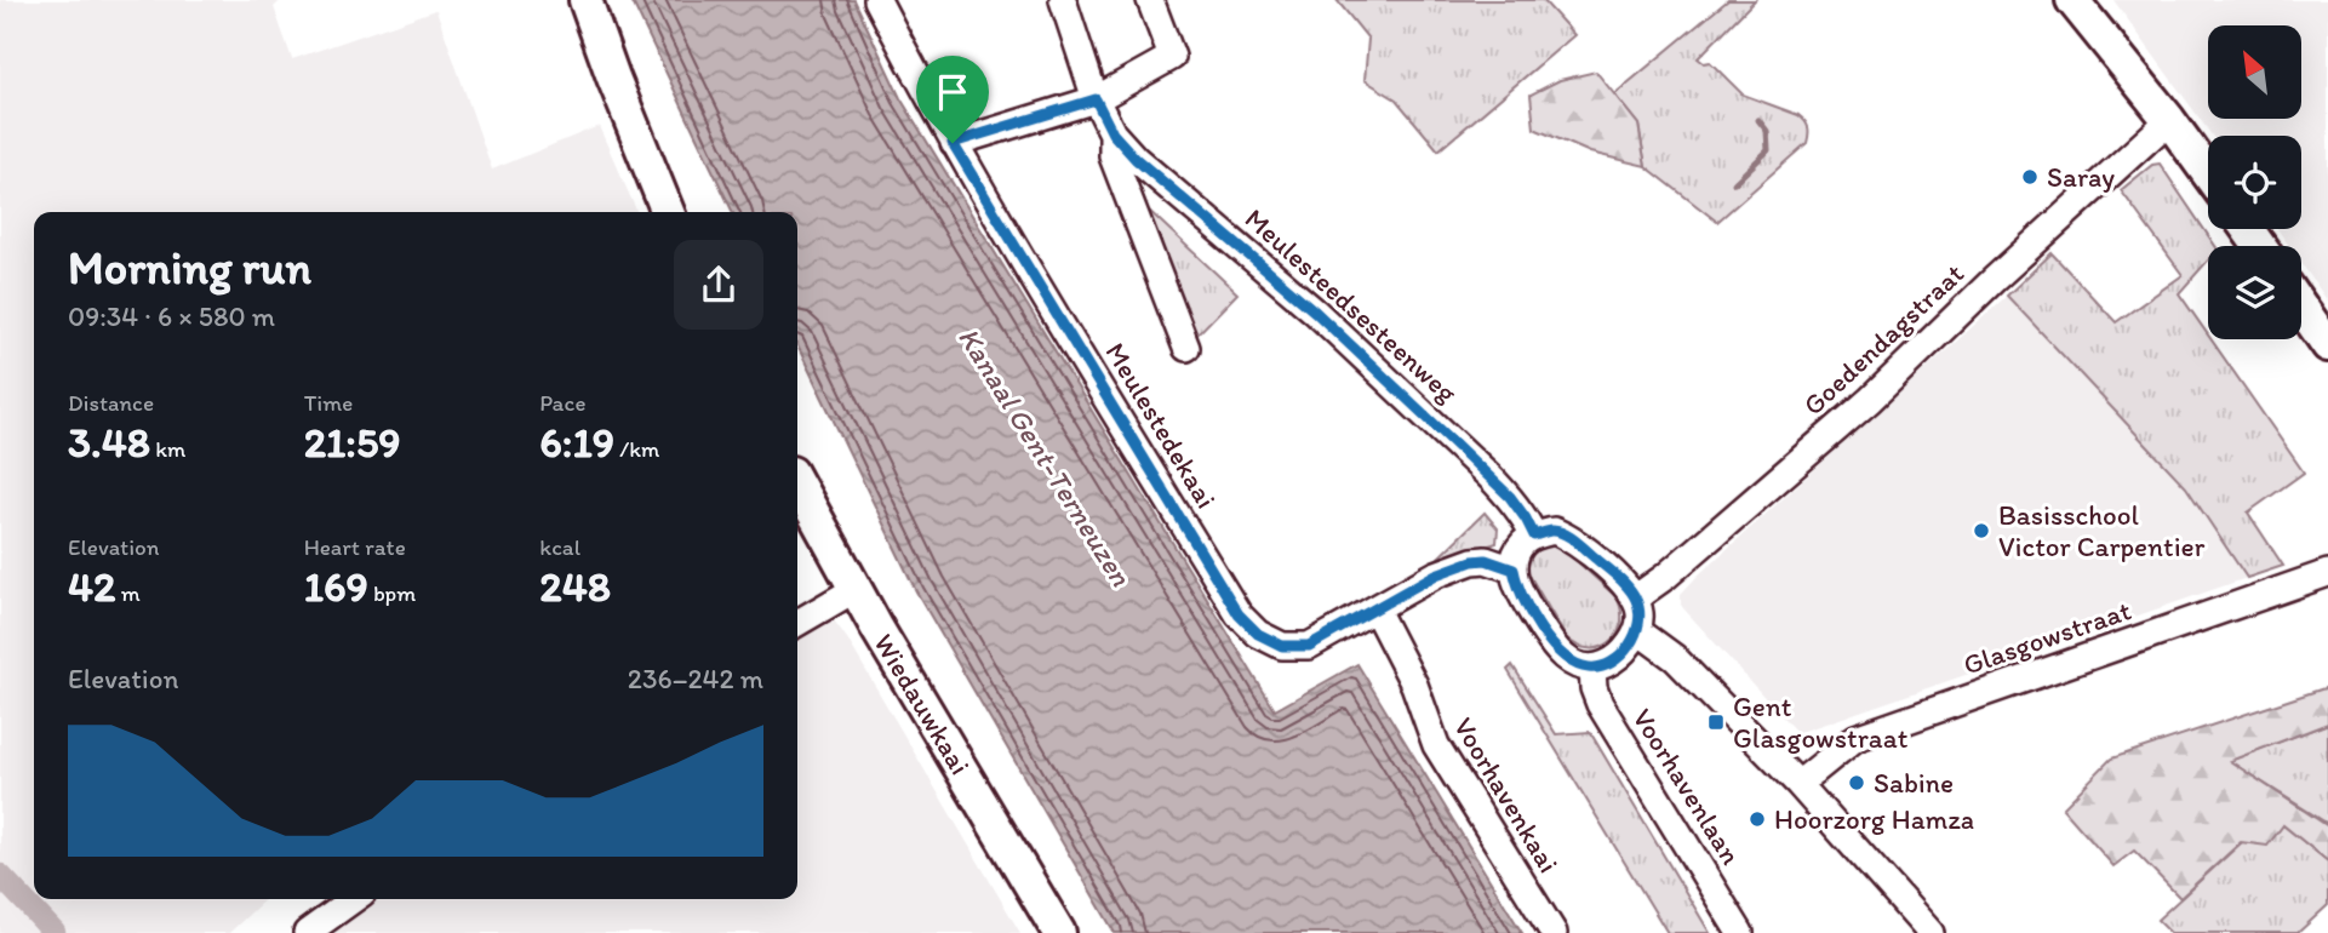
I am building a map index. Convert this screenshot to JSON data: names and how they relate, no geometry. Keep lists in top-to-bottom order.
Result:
{
  "streets": {
    "main road": ["Wiedauwkaai"],
    "street": [
      "Meulesteedsesteenweg",
      "Goedendagstraat",
      "Meulestedekaai",
      "Glasgowstraat",
      "Voorhavenlaan",
      "Voorhavenkaai"
    ]
  },
  "crossings": [
    ["Meulesteedsesteenweg", "Goedendagstraat"],
    ["Meulesteedsesteenweg", "Meulestedekaai"],
    ["Meulesteedsesteenweg", "Voorhavenlaan"],
    ["Goedendagstraat", "Meulestedekaai"],
    ["Goedendagstraat", "Voorhavenlaan"],
    ["Meulestedekaai", "Voorhavenlaan"],
    ["Meulestedekaai", "Voorhavenkaai"]
  ],
  "water": ["Kanaal Gent-Terneuzen"],
  "places": {
    "other": [
      "Saray",
      "Basisschool Victor Carpentier",
      "Sabine",
      "Hoorzorg Hamza"
    ],
    "transit": ["Gent Glasgowstraat"]
  },
  "north": "top left",
  "page": {
    "heading": ["Morning run", "09:34 · 6 × 580 m"],
    "stats": [
      ["Distance", "3.48 km"],
      ["Time", "21:59"],
      ["Pace", "6:19 /km"],
      ["Elevation", "42 m"],
      ["Heart rate", "169 bpm"],
      ["kcal", "248"]
    ],
    "chart": ["Elevation", "236–242 m"]
  }
}
